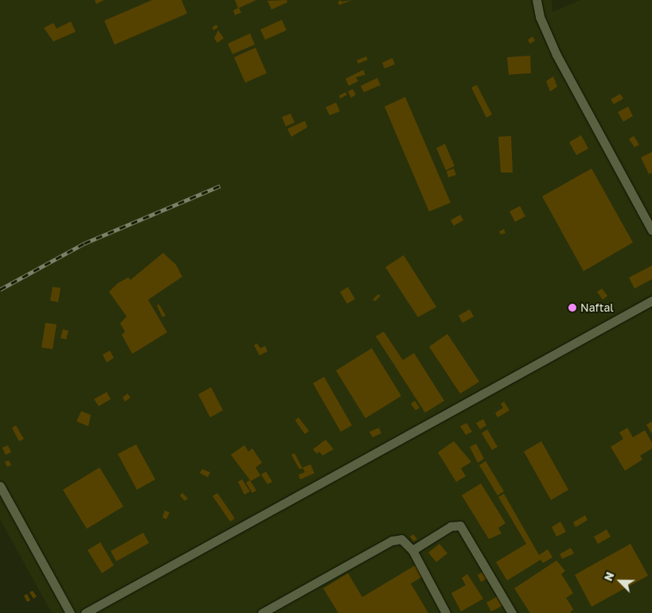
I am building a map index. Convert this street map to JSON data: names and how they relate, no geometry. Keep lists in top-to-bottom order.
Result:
{
  "places": ["Naftal"],
  "north": "top left"
}
